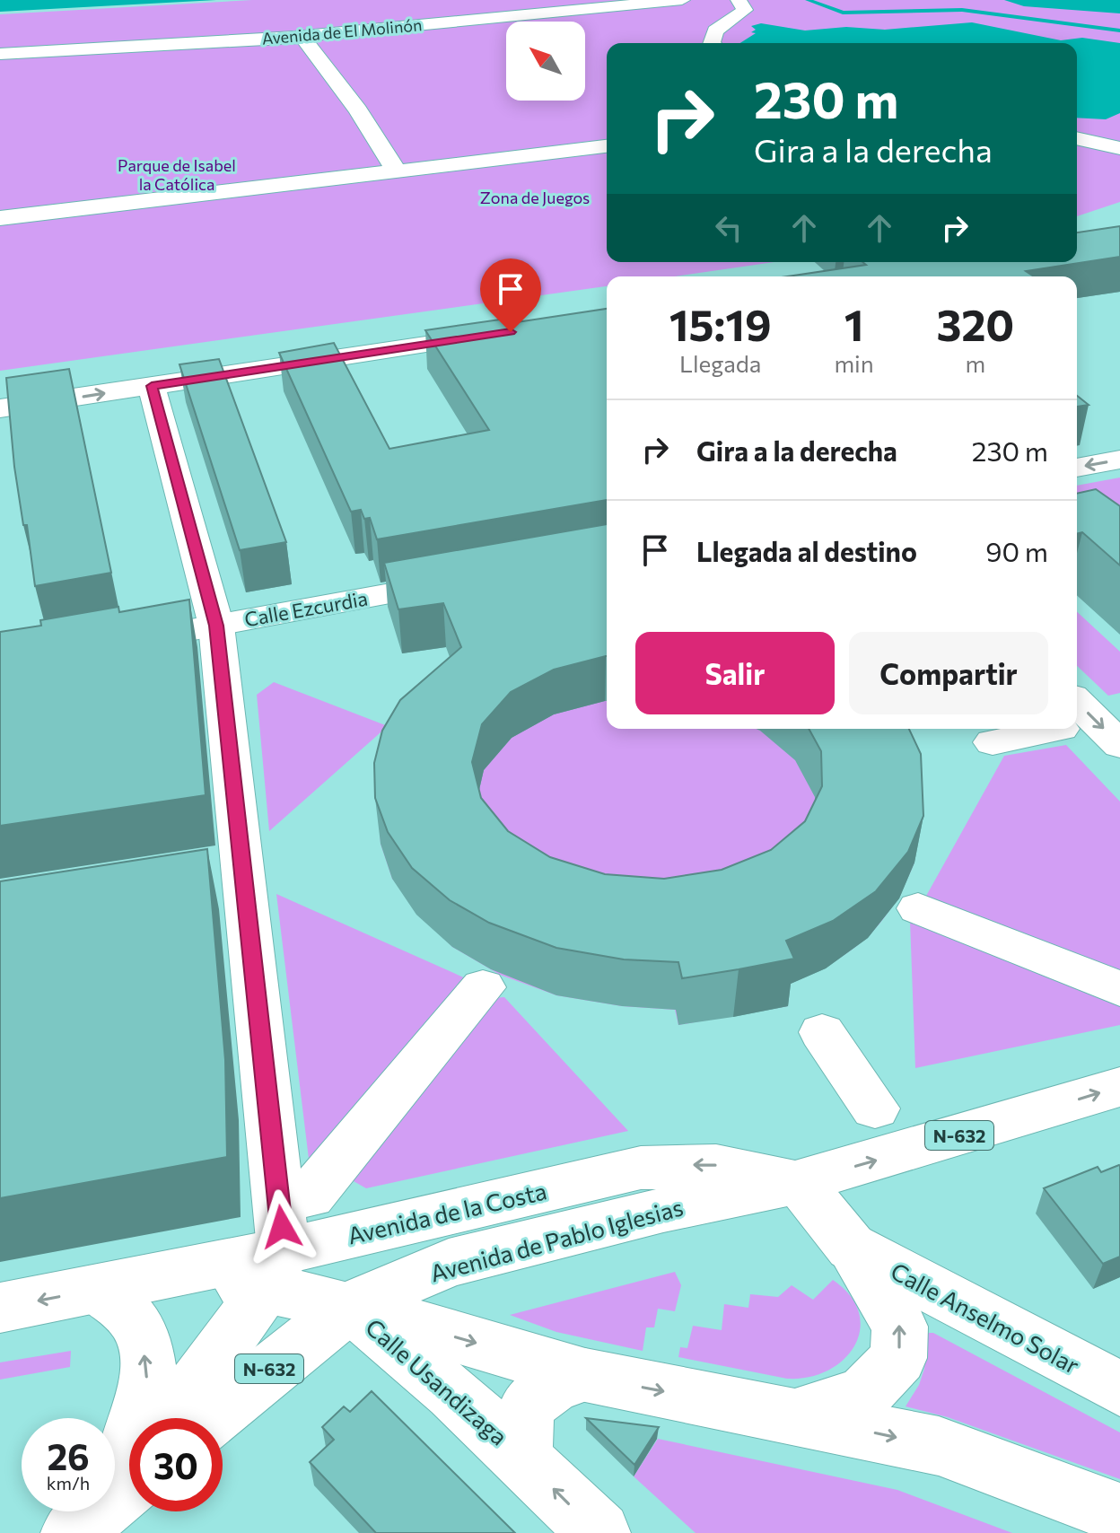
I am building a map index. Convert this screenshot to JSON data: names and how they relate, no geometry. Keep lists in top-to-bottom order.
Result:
{
  "streets": {
    "street": [
      "Avenida de El Molinón",
      "Calle Ezcurdia",
      "N-632",
      "Avenida de la Costa",
      "Avenida de Pablo Iglesias",
      "Calle Anselmo Solar",
      "Calle Usandizaga"
    ]
  },
  "crossings": [
    ["N-632", "Avenida de la Costa"],
    ["N-632", "Avenida de Pablo Iglesias"],
    ["Avenida de la Costa", "Avenida de Pablo Iglesias"],
    ["Avenida de Pablo Iglesias", "Calle Usandizaga"]
  ],
  "parks": ["Parque de Isabel la Católica", "Zona de Juegos"],
  "north": "top left",
  "page": {
    "turn": ["230 m", "Gira a la derecha"],
    "eta": [
      "15:19",
      "Llegada",
      "1",
      "min",
      "320",
      "m"
    ],
    "list": [
      {
        "name": "Gira a la derecha",
        "value": "230 m"
      },
      {
        "name": "Llegada al destino",
        "value": "90 m"
      }
    ],
    "buttons": ["Salir", "Compartir"],
    "speed": "26 km/h",
    "limit": "30"
  }
}
